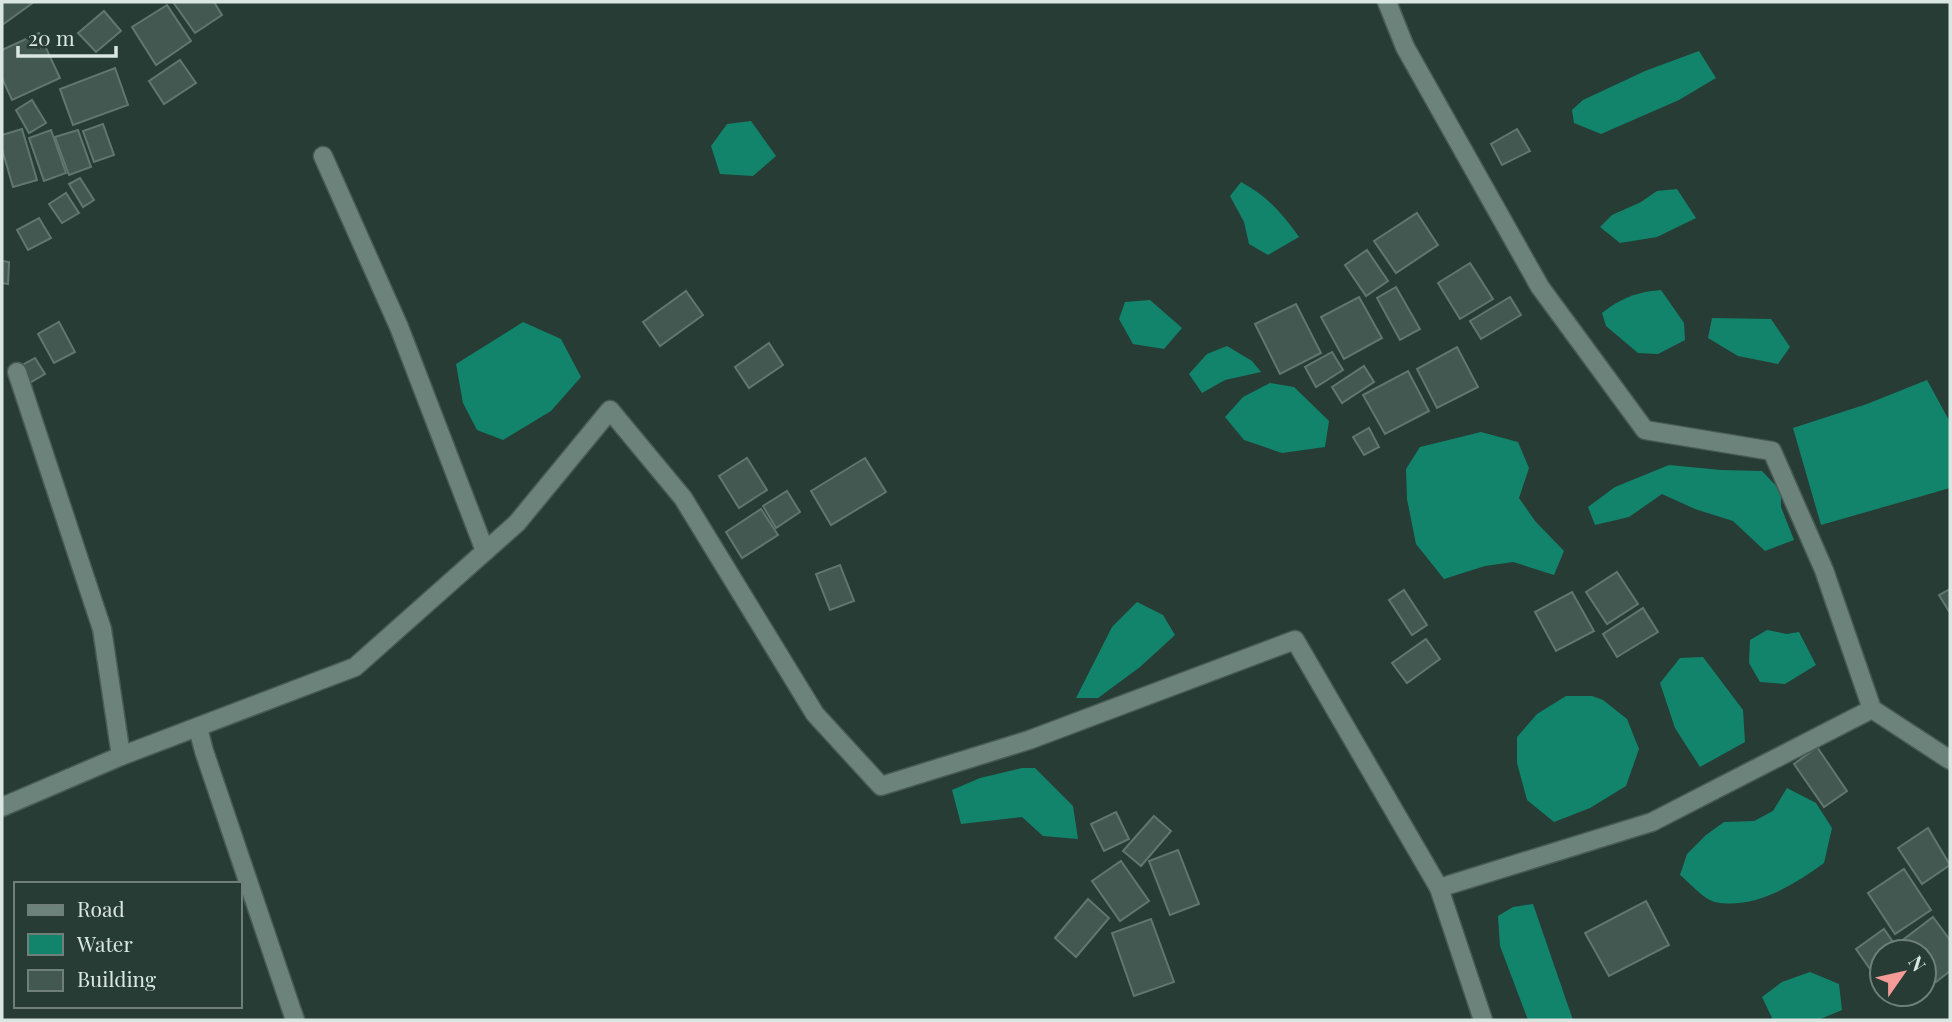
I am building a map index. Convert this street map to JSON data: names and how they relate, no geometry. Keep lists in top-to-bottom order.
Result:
{
  "legend": ["Road", "Water", "Building"],
  "scale_bar": "20 m",
  "north": "top right"
}
